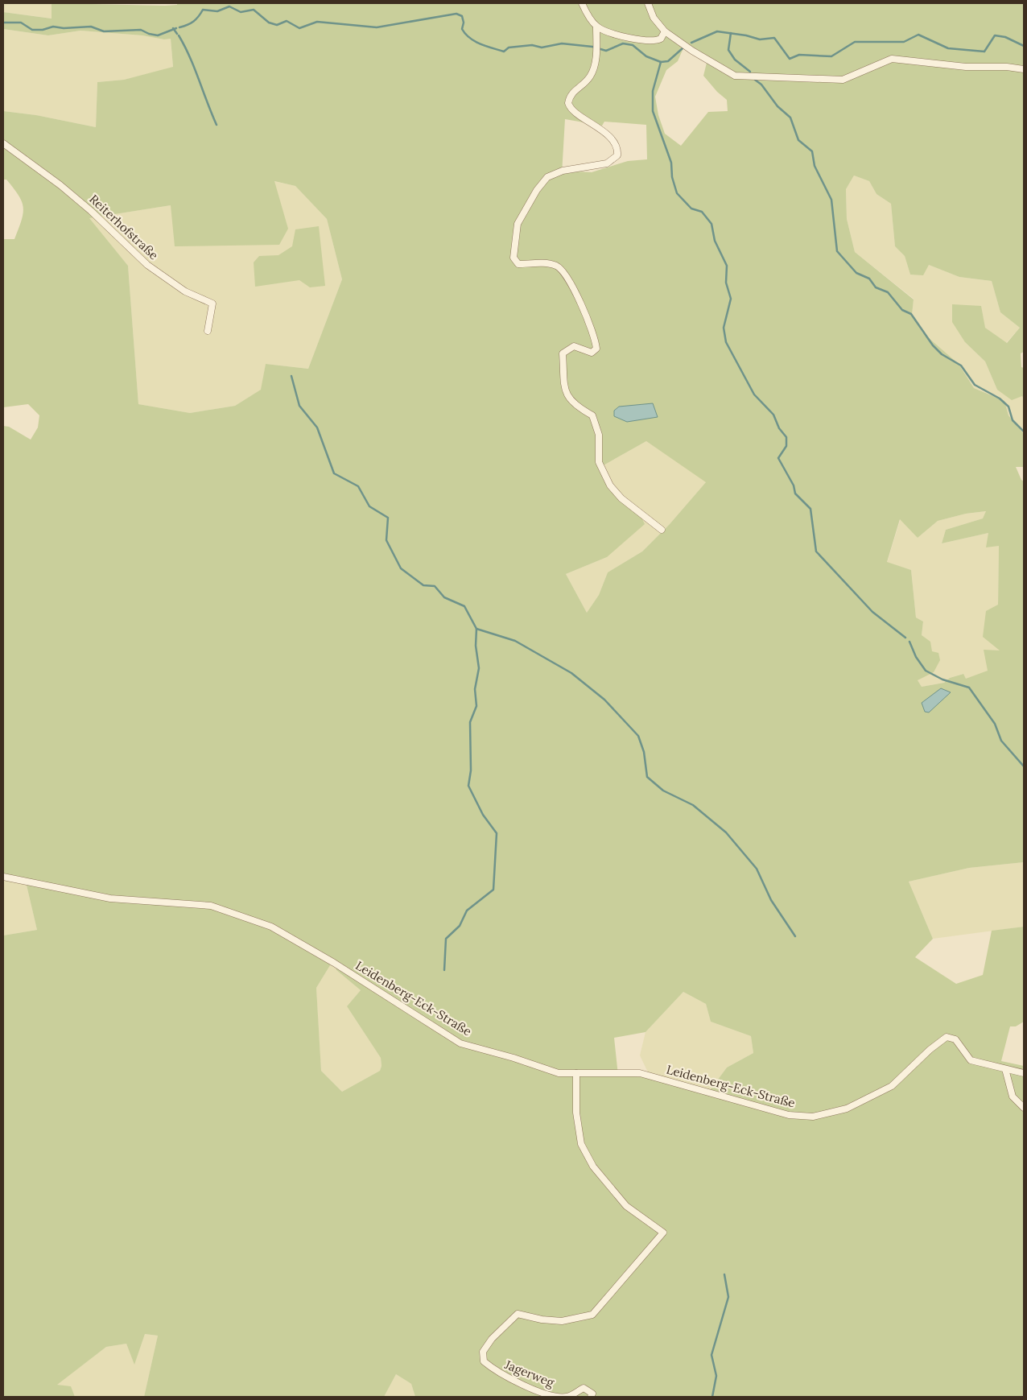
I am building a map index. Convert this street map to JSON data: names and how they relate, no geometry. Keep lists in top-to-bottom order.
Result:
{
  "streets": {
    "street": ["Reiterhofstraße", "Leidenberg-Eck-Straße", "Jagerweg"]
  },
  "crossings": [
    ["Leidenberg-Eck-Straße", "Jagerweg"]
  ]
}
